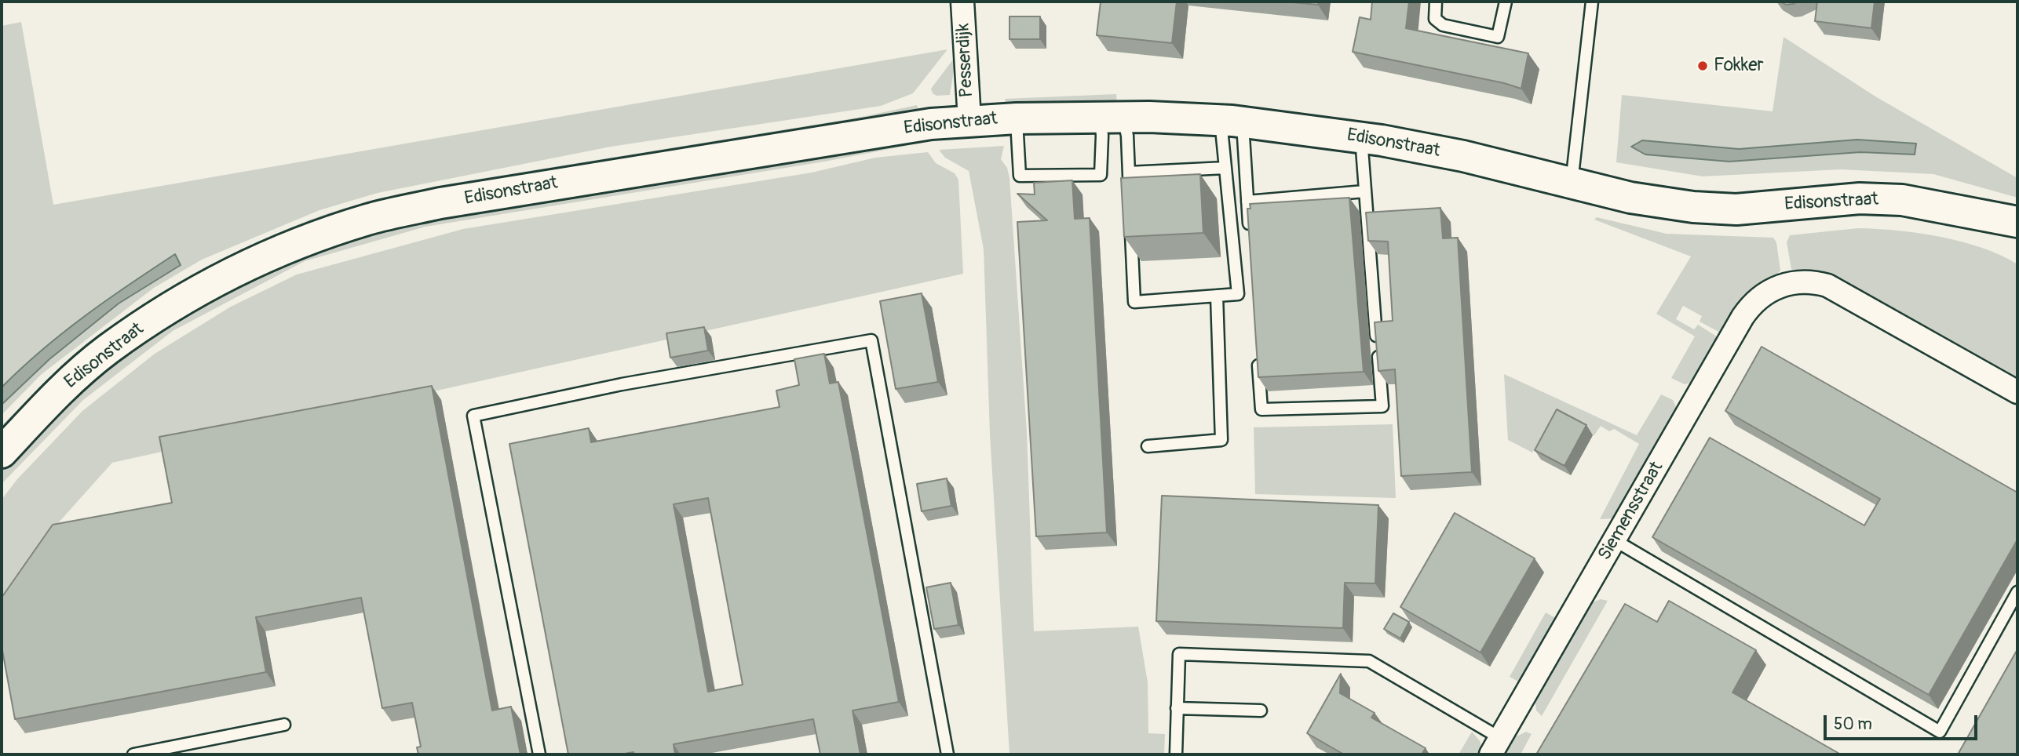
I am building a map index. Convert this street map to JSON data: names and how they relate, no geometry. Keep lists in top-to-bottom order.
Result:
{
  "streets": {
    "main road": ["Edisonstraat"],
    "street": ["Pesserdijk", "Siemensstraat"]
  },
  "crossings": [
    ["Pesserdijk", "Edisonstraat"]
  ],
  "places": ["Fokker"],
  "scale_bar": "50 m"
}
